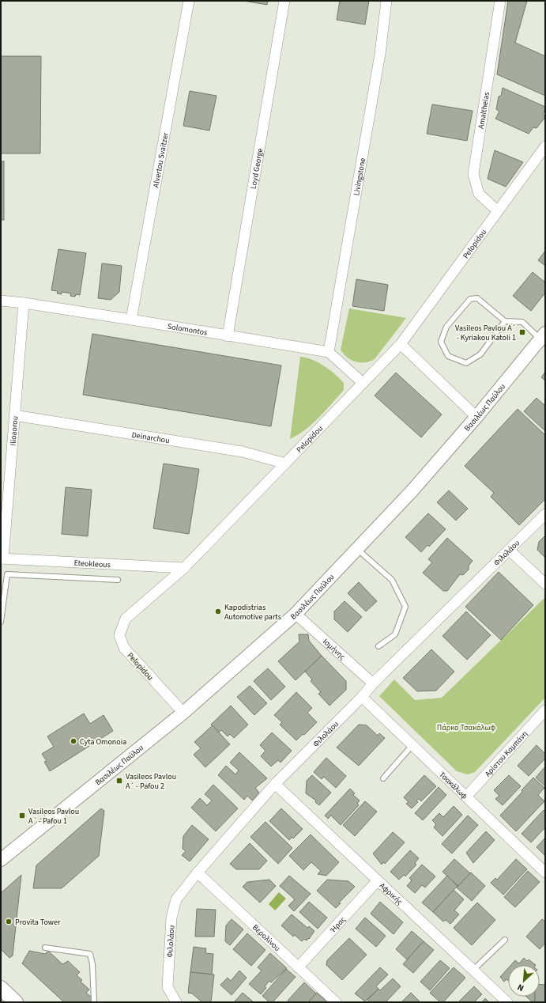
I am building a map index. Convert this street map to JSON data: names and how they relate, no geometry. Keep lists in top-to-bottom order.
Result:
{
  "streets": {
    "street": [
      "Amaltheias",
      "Alvertou Svaitzer",
      "Loyd George",
      "Livingstone",
      "Pelopidou",
      "Solomontos",
      "Βασιλέως Παύλου",
      "Ilioaorou",
      "Deinarchou",
      "Φιλολάου",
      "Eteokleous",
      "Ισμήνης",
      "Αρίστου Καμπάνη",
      "Τσακάλωφ",
      "Αφρικής",
      "Ήρας",
      "Βερολίνου"
    ]
  },
  "crossings": [
    ["Amaltheias", "Pelopidou"],
    ["Alvertou Svaitzer", "Solomontos"],
    ["Loyd George", "Solomontos"],
    ["Livingstone", "Solomontos"],
    ["Pelopidou", "Βασιλέως Παύλου"],
    ["Pelopidou", "Deinarchou"],
    ["Pelopidou", "Eteokleous"],
    ["Solomontos", "Ilioaorou"],
    ["Βασιλέως Παύλου", "Ισμήνης"],
    ["Ilioaorou", "Deinarchou"],
    ["Ilioaorou", "Eteokleous"],
    ["Φιλολάου", "Ισμήνης"],
    ["Φιλολάου", "Τσακάλωφ"],
    ["Φιλολάου", "Αφρικής"],
    ["Φιλολάου", "Βερολίνου"],
    ["Αρίστου Καμπάνη", "Τσακάλωφ"],
    ["Αφρικής", "Ήρας"],
    ["Ήρας", "Βερολίνου"]
  ],
  "parks": ["Πάρκο Τσακάλωφ"],
  "places": {
    "transit": ["Vasileos Pavlou A´ - Kyriakou Katoli 1", "Vasileos Pavlou A´ - Pafou 2", "Vasileos Pavlou A´ - Pafou 1"],
    "other": ["Kapodistrias Automotive parts", "Cyta Omonoia", "Provita Tower"]
  },
  "north": "bottom left"
}
